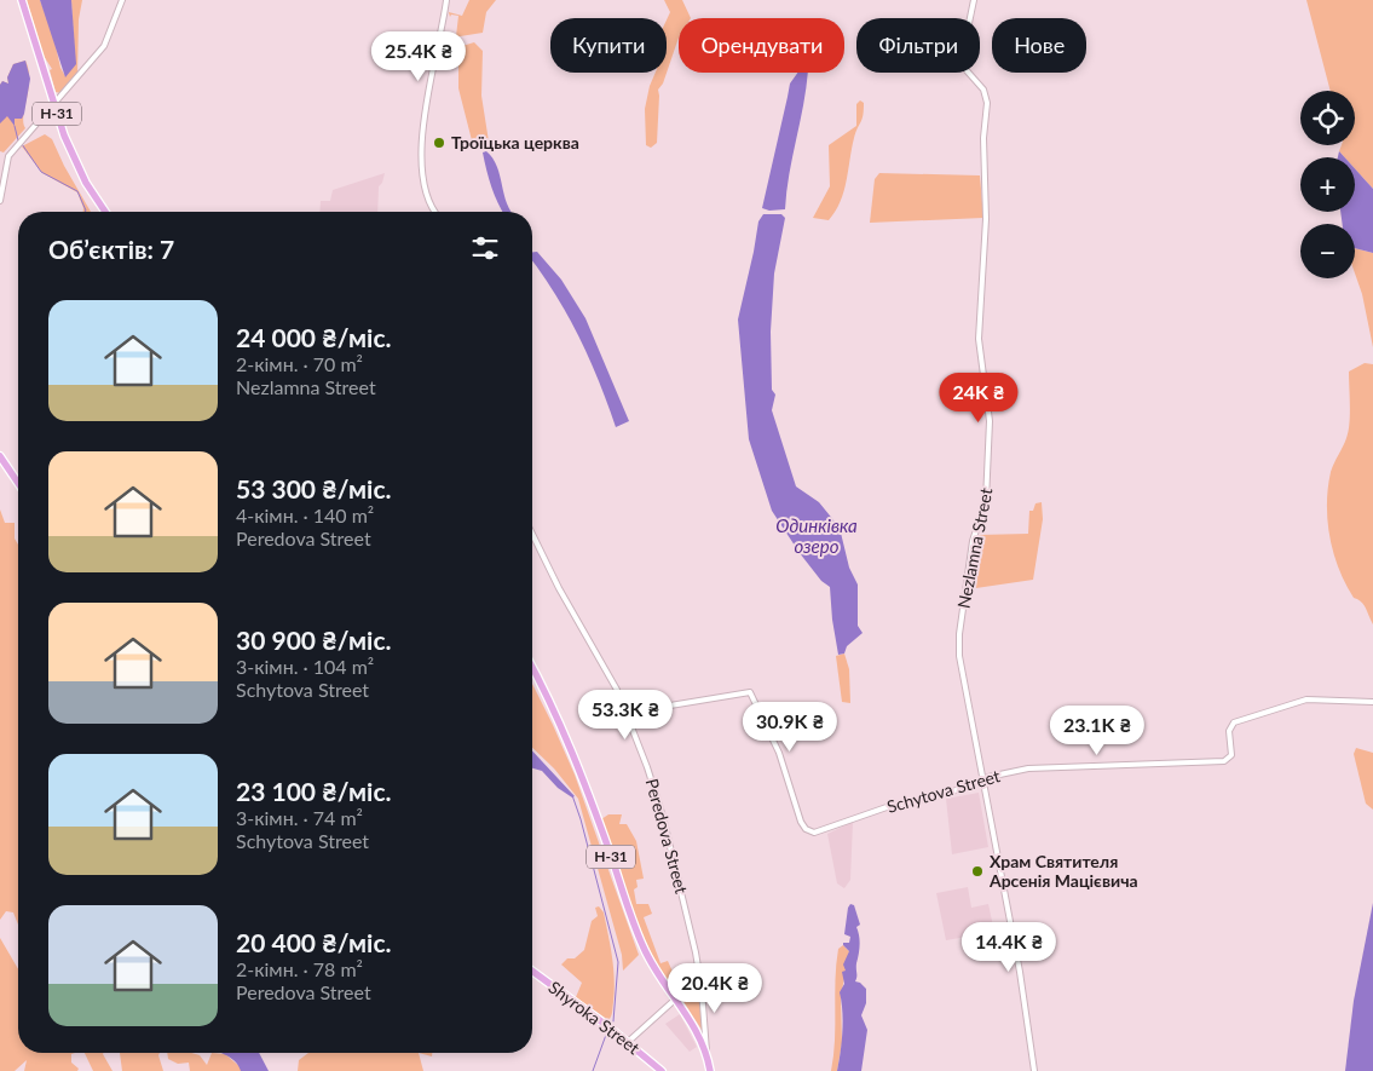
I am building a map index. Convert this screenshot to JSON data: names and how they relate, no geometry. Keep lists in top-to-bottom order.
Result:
{
  "streets": {
    "main road": ["Н-31", "Peredova Street", "Shyroka Street"],
    "street": ["Nezlamna Street", "Schytova Street"]
  },
  "crossings": [
    ["Н-31", "Peredova Street"],
    ["Nezlamna Street", "Schytova Street"],
    ["Schytova Street", "Peredova Street"]
  ],
  "water": ["Одинківка озеро"],
  "places": ["Троїцька церква", "Храм Святителя Арсенія Мацієвича"],
  "page": {
    "chip": [
      "Купити",
      "Орендувати",
      "Фільтри",
      "Нове"
    ],
    "price": [
      "25.4K ₴",
      "24K ₴",
      "53.3K ₴",
      "30.9K ₴",
      "23.1K ₴",
      "14.4K ₴",
      "20.4K ₴"
    ],
    "map_buttons": ["+", "−"],
    "heading": "Об’єктів: 7",
    "list": [
      {
        "name": "24 000 ₴/міс.",
        "note": "2-кімн. · 70 m² · Nezlamna Street"
      },
      {
        "name": "53 300 ₴/міс.",
        "note": "4-кімн. · 140 m² · Peredova Street"
      },
      {
        "name": "30 900 ₴/міс.",
        "note": "3-кімн. · 104 m² · Schytova Street"
      },
      {
        "name": "23 100 ₴/міс.",
        "note": "3-кімн. · 74 m² · Schytova Street"
      },
      {
        "name": "20 400 ₴/міс.",
        "note": "2-кімн. · 78 m² · Peredova Street"
      }
    ]
  }
}
